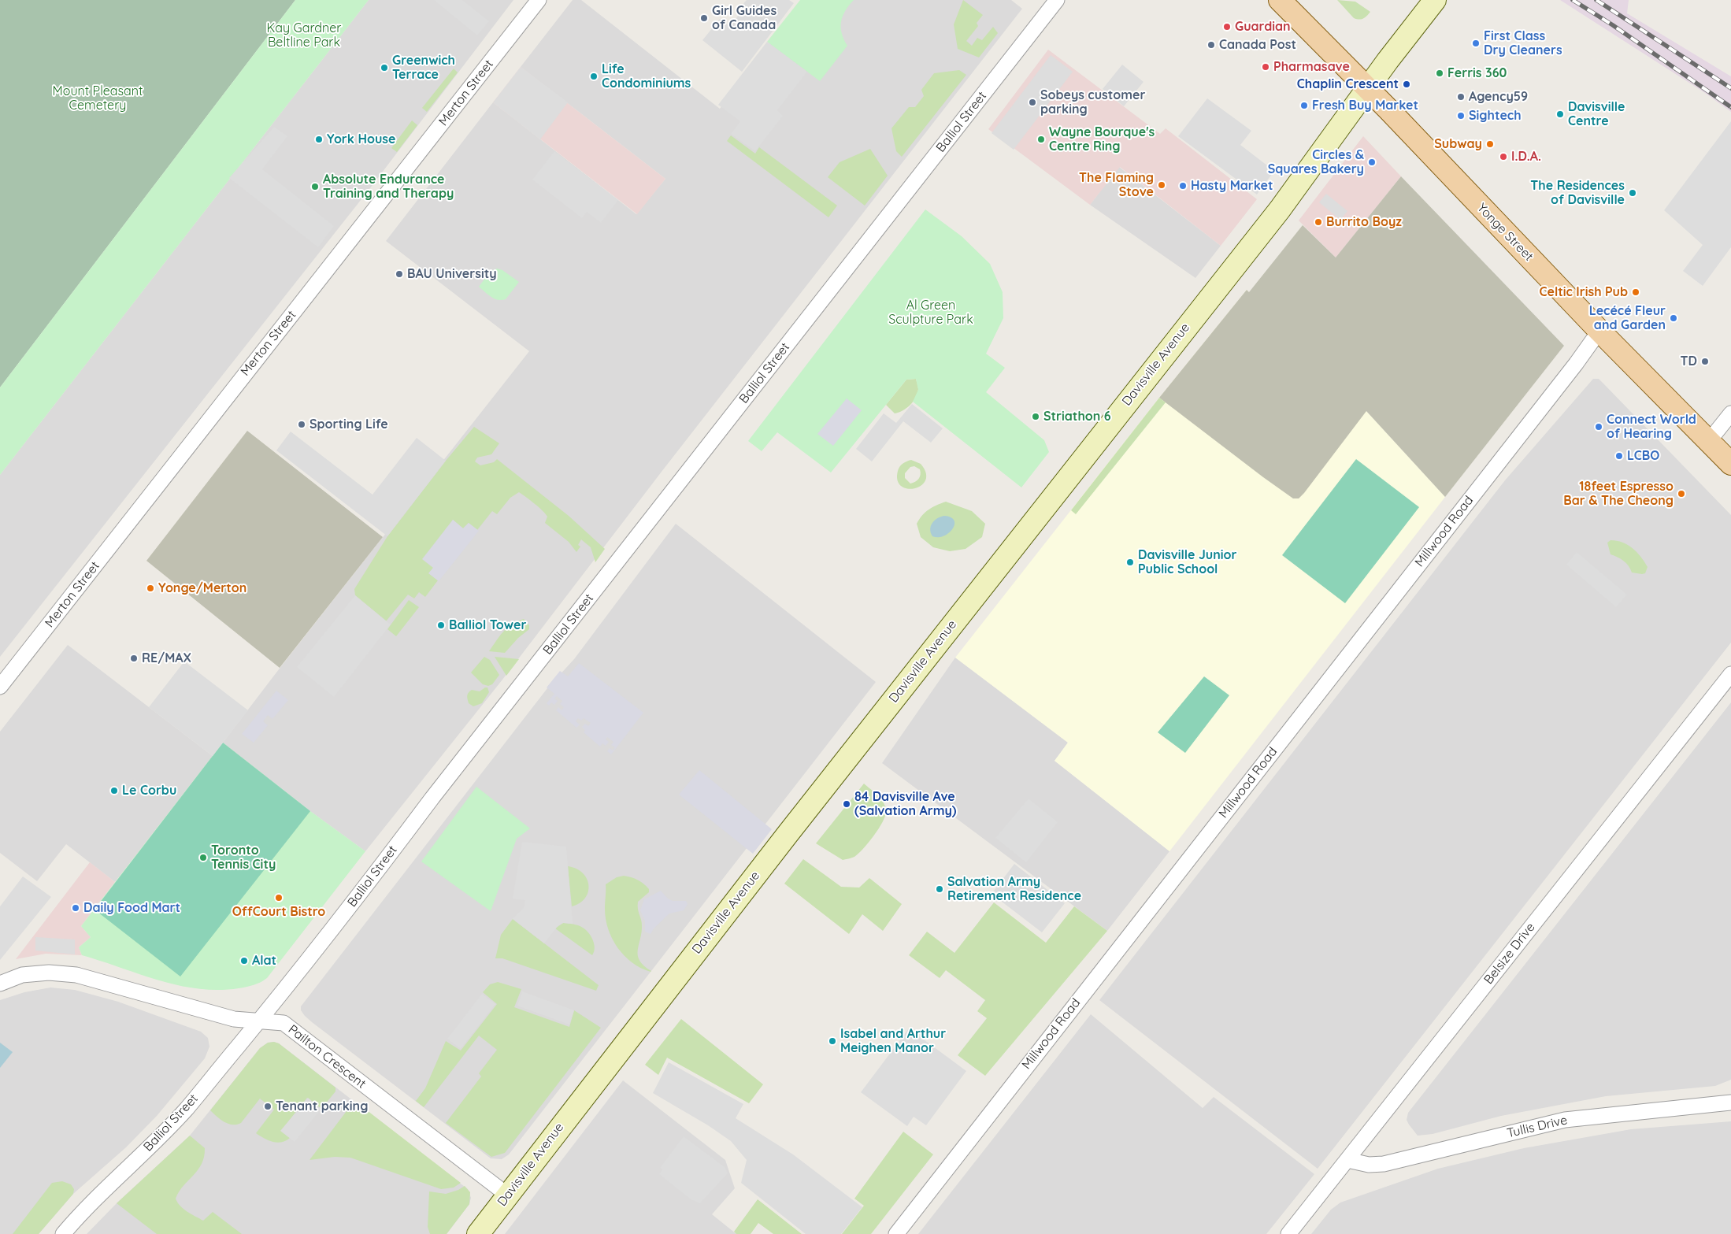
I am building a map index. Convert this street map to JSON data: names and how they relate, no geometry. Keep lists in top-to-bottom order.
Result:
{
  "streets": {
    "main road": ["Yonge Street"],
    "street": [
      "Merton Street",
      "Balliol Street",
      "Davisville Avenue",
      "Millwood Road",
      "Belsize Drive",
      "Pailton Crescent",
      "Tullis Drive"
    ]
  },
  "crossings": [
    ["Balliol Street", "Pailton Crescent"],
    ["Yonge Street", "Davisville Avenue"],
    ["Yonge Street", "Millwood Road"],
    ["Davisville Avenue", "Pailton Crescent"],
    ["Belsize Drive", "Tullis Drive"]
  ],
  "parks": ["Kay Gardner Beltline Park", "Mount Pleasant Cemetery", "Al Green Sculpture Park"],
  "places": [
    "Girl Guides of Canada",
    "Guardian",
    "First Class Dry Cleaners",
    "Canada Post",
    "Pharmasave",
    "Greenwich Terrace",
    "Ferris 360",
    "Life Condominiums",
    "Chaplin Crescent",
    "Agency59",
    "Sobeys customer parking",
    "Fresh Buy Market",
    "Davisville Centre",
    "Sightech",
    "York House",
    "Wayne Bourque's Centre Ring",
    "Subway",
    "I.D.A.",
    "Circles & Squares Bakery",
    "The Flaming Stove",
    "Hasty Market",
    "Absolute Endurance Training and Therapy",
    "The Residences of Davisville",
    "Burrito Boyz",
    "BAU University",
    "Celtic Irish Pub",
    "Lecécé Fleur and Garden",
    "TD",
    "Striathon 6",
    "Sporting Life",
    "Connect World of Hearing",
    "LCBO",
    "18feet Espresso Bar & The Cheong",
    "Davisville Junior Public School",
    "Yonge/Merton",
    "Balliol Tower",
    "RE/MAX",
    "Le Corbu",
    "84 Davisville Ave (Salvation Army)",
    "Toronto Tennis City",
    "Salvation Army Retirement Residence",
    "OffCourt Bistro",
    "Daily Food Mart",
    "Alat",
    "Isabel and Arthur Meighen Manor",
    "Tenant parking"
  ]
}
